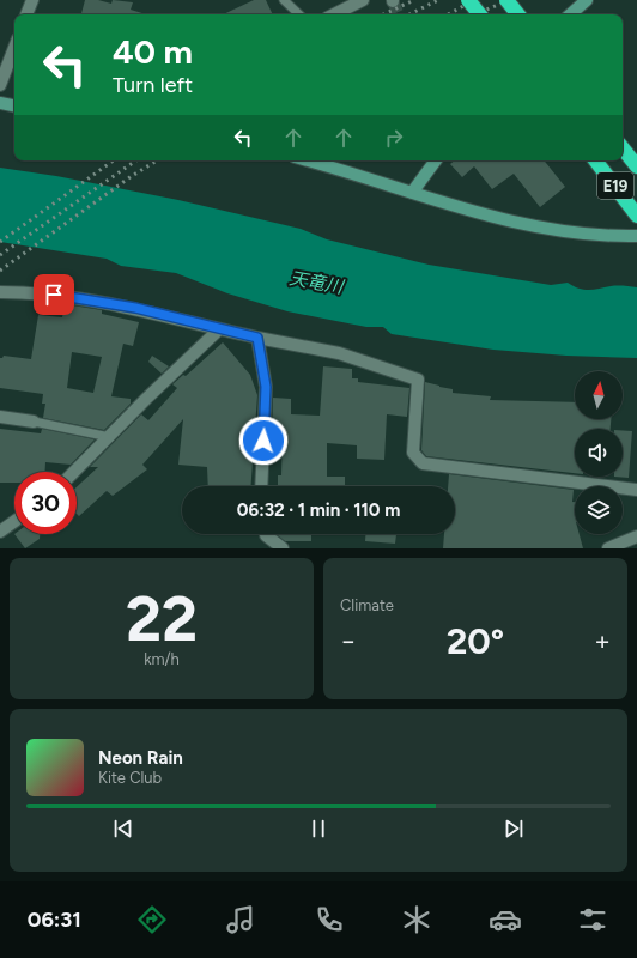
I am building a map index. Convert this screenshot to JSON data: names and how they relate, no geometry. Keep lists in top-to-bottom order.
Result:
{
  "streets": {
    "highway": ["E19"]
  },
  "water": ["天竜川"],
  "north": "top",
  "page": {
    "turn": ["40 m", "Turn left"],
    "limit": "30",
    "trip": "06:32 · 1 min · 110 m",
    "tile": [
      ["22", "km/h"],
      "Climate"
    ],
    "heat": ["−", "20°", "+"],
    "song": ["Neon Rain", "Kite Club"],
    "tabs": "06:31"
  }
}
